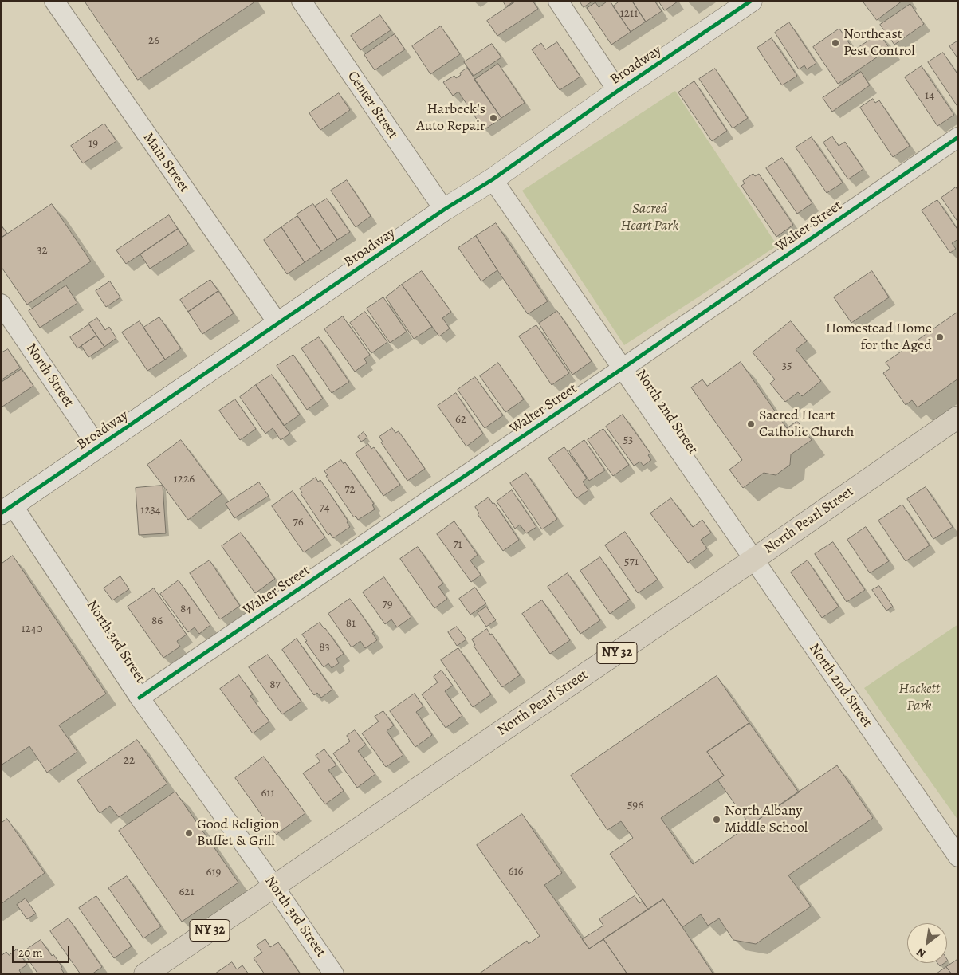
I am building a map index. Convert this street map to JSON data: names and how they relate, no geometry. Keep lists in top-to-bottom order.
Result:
{
  "streets": {
    "main road": ["North Pearl Street", "NY 32"],
    "street": [
      "Broadway",
      "Center Street",
      "Main Street",
      "Walter Street",
      "North Street",
      "North 2nd Street",
      "North 3rd Street"
    ]
  },
  "crossings": [
    ["Broadway", "Center Street"],
    ["Broadway", "Main Street"],
    ["Broadway", "North Street"],
    ["Broadway", "North 2nd Street"],
    ["Broadway", "North 3rd Street"],
    ["Walter Street", "North 2nd Street"],
    ["Walter Street", "North 3rd Street"],
    ["North 2nd Street", "North Pearl Street"],
    ["North Pearl Street", "North 3rd Street"]
  ],
  "parks": ["Sacred Heart Park", "Hackett Park"],
  "places": [
    "Northeast Pest Control",
    "Harbeck's Auto Repair",
    "Homestead Home for the Aged",
    "Sacred Heart Catholic Church",
    "North Albany Middle School",
    "Good Religion Buffet & Grill"
  ],
  "house_numbers": [
    "1211",
    "26",
    "14",
    "19",
    "32",
    "35",
    "62",
    "53",
    "1226",
    "72",
    "74",
    "1234",
    "76",
    "71",
    "571",
    "79",
    "84",
    "86",
    "81",
    "1240",
    "83",
    "87",
    "22",
    "611",
    "596",
    "616",
    "619",
    "621"
  ],
  "scale_bar": "20 m",
  "north": "bottom left"
}
